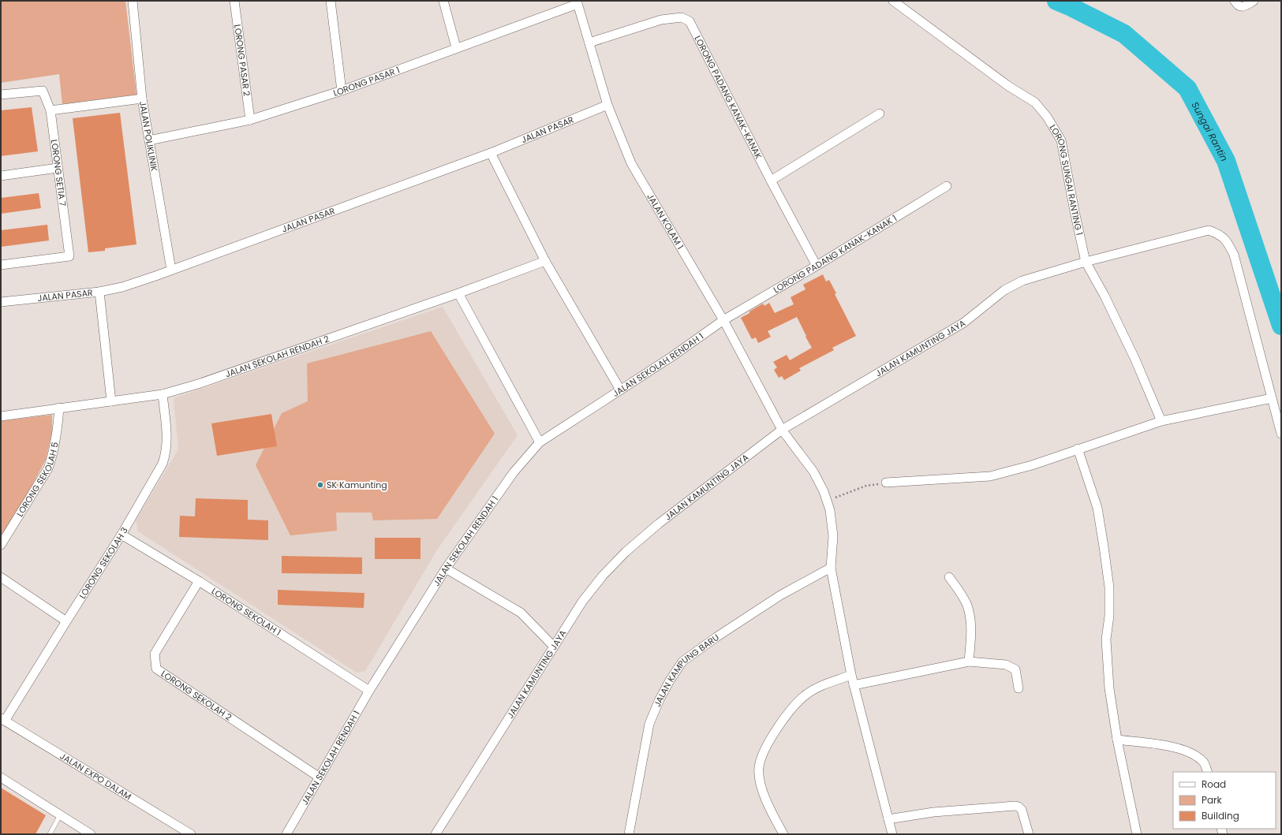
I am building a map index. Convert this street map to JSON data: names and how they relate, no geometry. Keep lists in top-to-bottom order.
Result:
{
  "streets": {
    "street": [
      "LORONG PASAR 2",
      "LORONG PASAR 1",
      "LORONG PADANG KANAK-KANAK",
      "JALAN PASAR",
      "JALAN POLIKLINIK",
      "LORONG SETIA 7",
      "LORONG SUNGAI RANTING 1",
      "JALAN KOLAM 1",
      "LORONG PADANG KANAK-KANAK 1",
      "JALAN KAMUNTING JAYA",
      "JALAN SEKOLAH RENDAH 2",
      "JALAN SEKOLAH RENDAH 1",
      "LORONG SEKOLAH 5",
      "LORONG SEKOLAH 3",
      "LORONG SEKOLAH 1",
      "JALAN KAMPUNG BARU",
      "LORONG SEKOLAH 2",
      "JALAN EXPO DALAM"
    ]
  },
  "crossings": [
    ["LORONG PASAR 2", "LORONG PASAR 1"],
    ["LORONG PASAR 1", "JALAN POLIKLINIK"],
    ["LORONG PASAR 1", "JALAN KOLAM 1"],
    ["LORONG PADANG KANAK-KANAK", "JALAN KOLAM 1"],
    ["LORONG PADANG KANAK-KANAK", "LORONG PADANG KANAK-KANAK 1"],
    ["JALAN PASAR", "JALAN POLIKLINIK"],
    ["JALAN PASAR", "JALAN KOLAM 1"],
    ["LORONG SUNGAI RANTING 1", "JALAN KAMUNTING JAYA"],
    ["JALAN KOLAM 1", "LORONG PADANG KANAK-KANAK 1"],
    ["JALAN KOLAM 1", "JALAN KAMUNTING JAYA"],
    ["JALAN KOLAM 1", "JALAN SEKOLAH RENDAH 1"],
    ["JALAN KOLAM 1", "JALAN KAMPUNG BARU"],
    ["LORONG PADANG KANAK-KANAK 1", "JALAN SEKOLAH RENDAH 1"],
    ["JALAN SEKOLAH RENDAH 2", "LORONG SEKOLAH 5"],
    ["JALAN SEKOLAH RENDAH 2", "LORONG SEKOLAH 3"],
    ["JALAN SEKOLAH RENDAH 1", "LORONG SEKOLAH 1"],
    ["JALAN SEKOLAH RENDAH 1", "LORONG SEKOLAH 2"],
    ["LORONG SEKOLAH 3", "LORONG SEKOLAH 1"],
    ["LORONG SEKOLAH 3", "JALAN EXPO DALAM"],
    ["LORONG SEKOLAH 1", "LORONG SEKOLAH 2"]
  ],
  "water": ["Sungai Rantin"],
  "places": ["SK Kamunting"],
  "legend": ["Road", "Park", "Building"]
}
